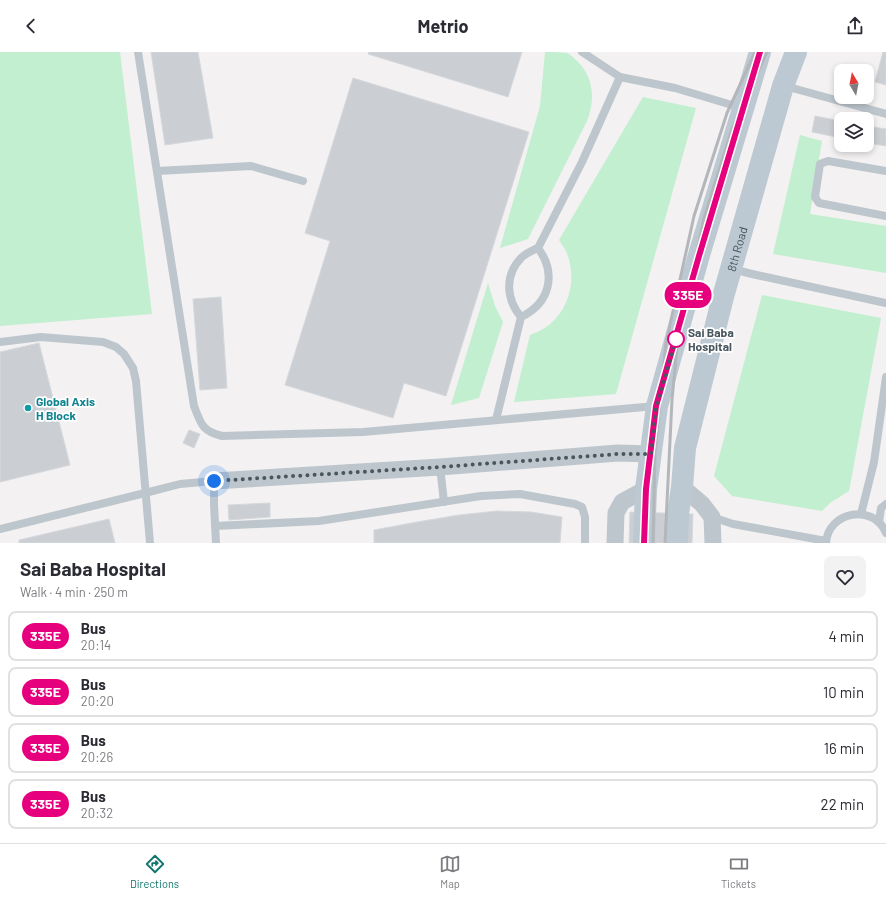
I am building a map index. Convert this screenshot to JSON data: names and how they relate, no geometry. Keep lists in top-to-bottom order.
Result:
{
  "streets": {
    "main road": ["8th Road"]
  },
  "places": ["Sai Baba Hospital", "Global Axis H Block"],
  "lines": ["bus line 335E"],
  "north": "top",
  "page": {
    "header": "Metrio",
    "on_map": "335E",
    "heading": ["Sai Baba Hospital", "Walk · 4 min · 250 m"],
    "list": [
      {
        "mark": "335E",
        "name": "Bus",
        "note": "20:14",
        "value": "4 min"
      },
      {
        "mark": "335E",
        "name": "Bus",
        "note": "20:20",
        "value": "10 min"
      },
      {
        "mark": "335E",
        "name": "Bus",
        "note": "20:26",
        "value": "16 min"
      },
      {
        "mark": "335E",
        "name": "Bus",
        "note": "20:32",
        "value": "22 min"
      }
    ],
    "tabs": ["Directions", "Map", "Tickets"]
  }
}
